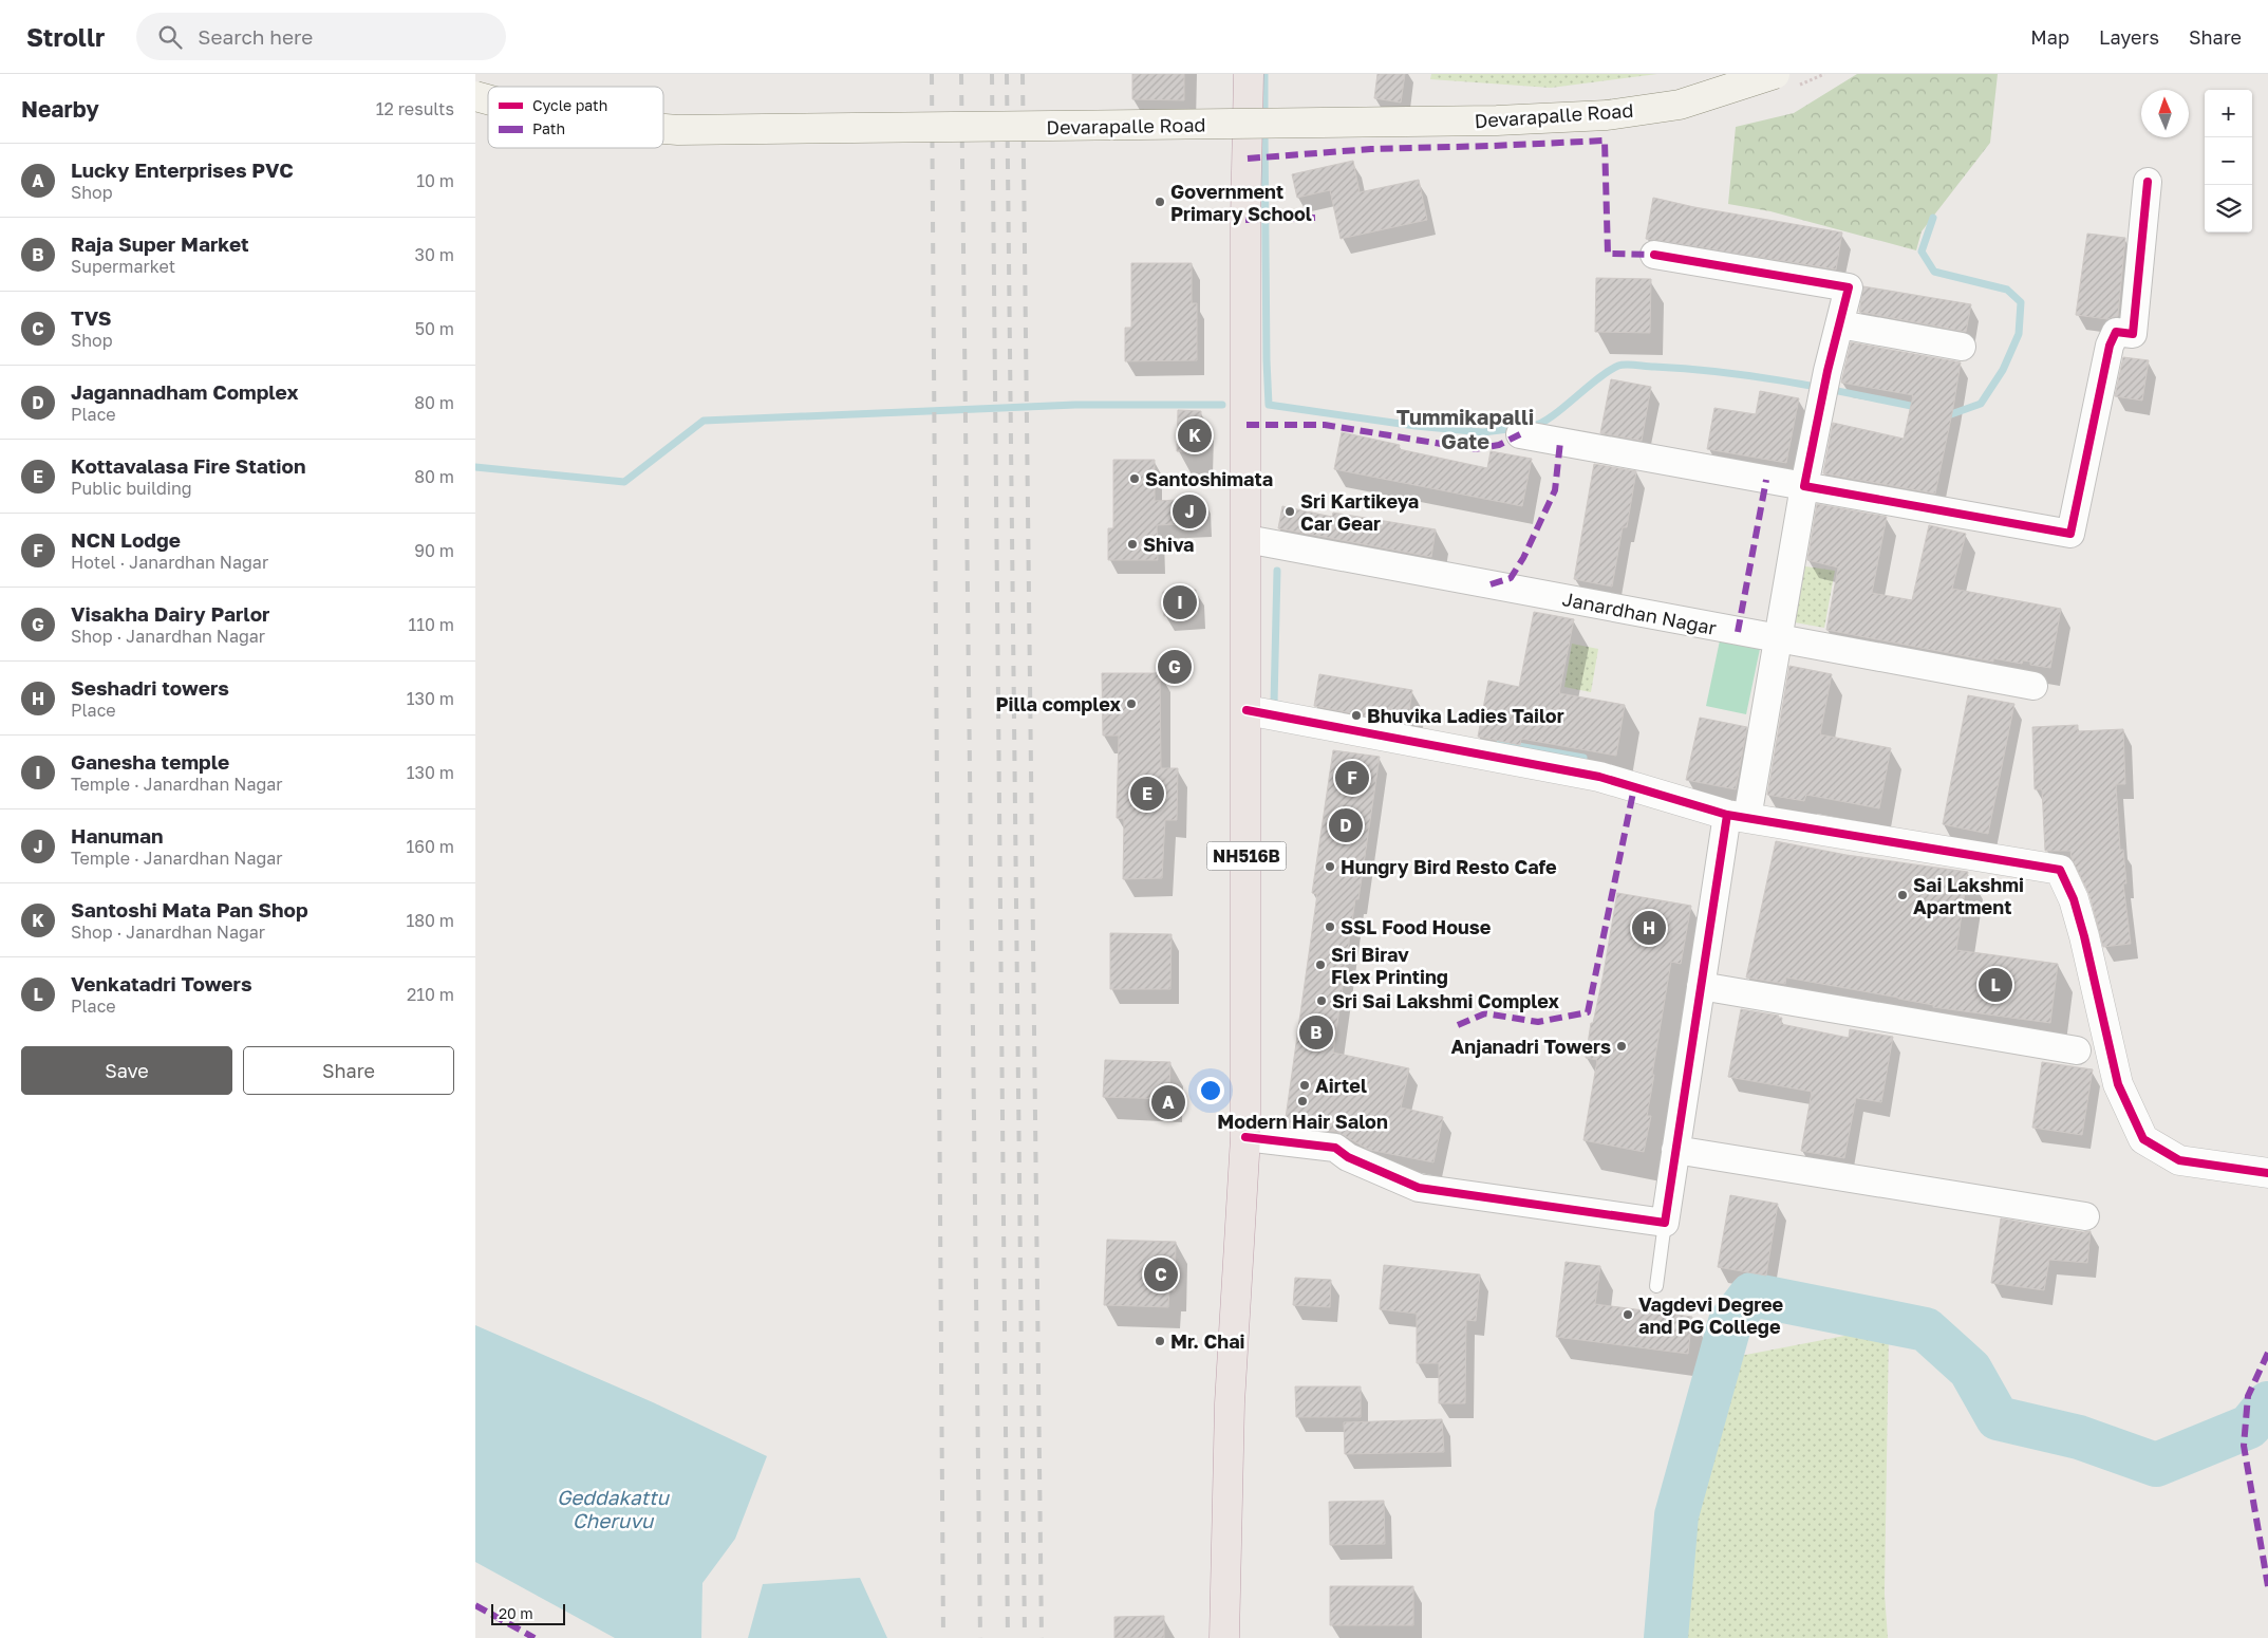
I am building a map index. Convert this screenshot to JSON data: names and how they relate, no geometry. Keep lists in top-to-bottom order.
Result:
{
  "streets": {
    "highway": ["NH516B"],
    "main road": ["Devarapalle Road"],
    "street": ["Janardhan Nagar"]
  },
  "crossings": [
    ["Janardhan Nagar", "NH516B"]
  ],
  "districts": ["Tummikapalli Gate"],
  "water": ["Geddakattu Cheruvu"],
  "places": [
    "Government Primary School",
    "Santoshimata",
    "Sri Kartikeya Car Gear",
    "Shiva",
    "Pilla complex",
    "Bhuvika Ladies Tailor",
    "Hungry Bird Resto Cafe",
    "Sai Lakshmi Apartment",
    "SSL Food House",
    "Sri Birav Flex Printing",
    "Sri Sai Lakshmi Complex",
    "Anjanadri Towers",
    "Airtel",
    "Modern Hair Salon",
    "Vagdevi Degree and PG College",
    "Mr. Chai"
  ],
  "legend": ["Cycle path", "Path"],
  "scale_bar": "20 m",
  "north": "top",
  "page": {
    "header": "Strollr",
    "search": "Search here",
    "nav": ["Map", "Layers", "Share"],
    "heading": ["Nearby", "12 results"],
    "map_buttons": ["+", "−"],
    "list": [
      {
        "mark": "A",
        "name": "Lucky Enterprises PVC",
        "note": "Shop",
        "value": "10 m"
      },
      {
        "mark": "B",
        "name": "Raja Super Market",
        "note": "Supermarket",
        "value": "30 m"
      },
      {
        "mark": "C",
        "name": "TVS",
        "note": "Shop",
        "value": "50 m"
      },
      {
        "mark": "D",
        "name": "Jagannadham Complex",
        "note": "Place",
        "value": "80 m"
      },
      {
        "mark": "E",
        "name": "Kottavalasa Fire Station",
        "note": "Public building",
        "value": "80 m"
      },
      {
        "mark": "F",
        "name": "NCN Lodge",
        "note": "Hotel · Janardhan Nagar",
        "value": "90 m"
      },
      {
        "mark": "G",
        "name": "Visakha Dairy Parlor",
        "note": "Shop · Janardhan Nagar",
        "value": "110 m"
      },
      {
        "mark": "H",
        "name": "Seshadri towers",
        "note": "Place",
        "value": "130 m"
      },
      {
        "mark": "I",
        "name": "Ganesha temple",
        "note": "Temple · Janardhan Nagar",
        "value": "130 m"
      },
      {
        "mark": "J",
        "name": "Hanuman",
        "note": "Temple · Janardhan Nagar",
        "value": "160 m"
      },
      {
        "mark": "K",
        "name": "Santoshi Mata Pan Shop",
        "note": "Shop · Janardhan Nagar",
        "value": "180 m"
      },
      {
        "mark": "L",
        "name": "Venkatadri Towers",
        "note": "Place",
        "value": "210 m"
      }
    ],
    "pins": [
      "K",
      "J",
      "I",
      "G",
      "F",
      "E",
      "D",
      "H",
      "L",
      "B",
      "A",
      "C"
    ],
    "buttons": ["Save", "Share"],
    "scale": "20 m"
  }
}
